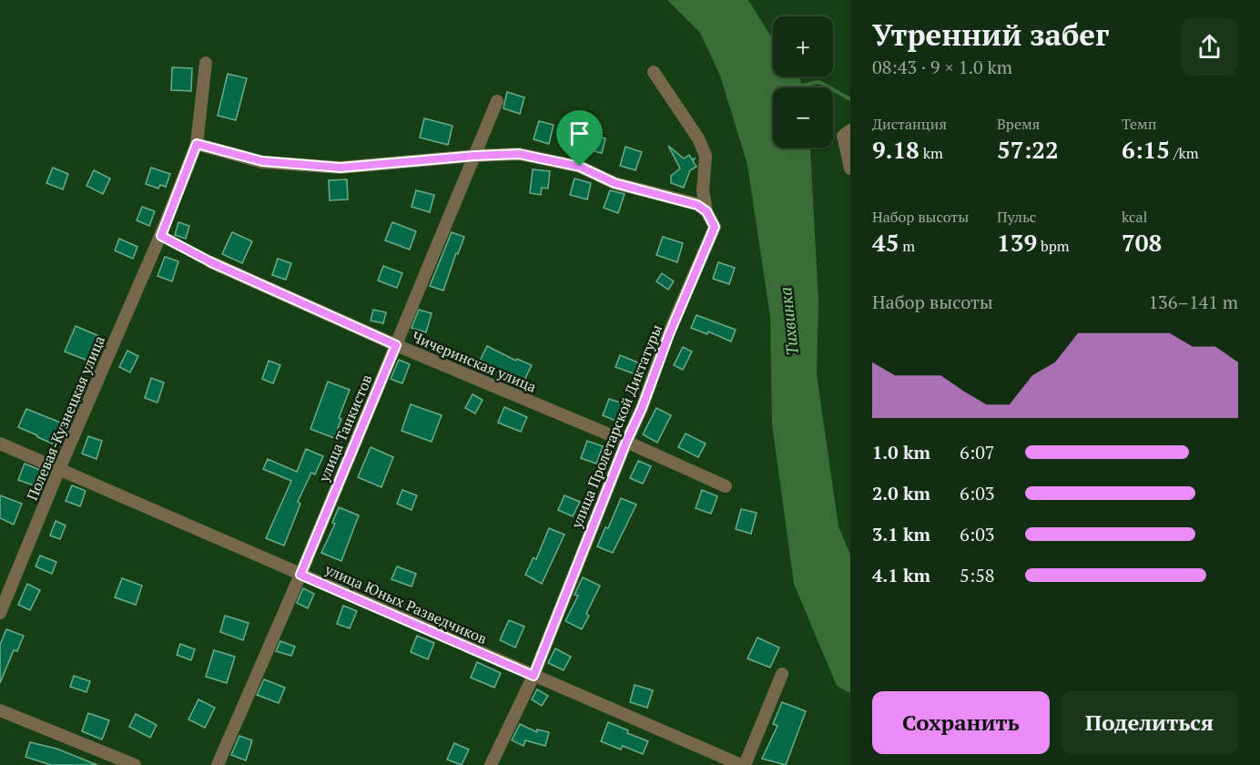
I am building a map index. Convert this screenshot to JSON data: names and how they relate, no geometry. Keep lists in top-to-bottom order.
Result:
{
  "streets": {
    "street": [
      "Чичеринская улица",
      "Полевая-Кузнецкая улица",
      "улица Пролетарской Диктатуры",
      "улица Танкистов",
      "улица Юных Разведчиков"
    ]
  },
  "crossings": [
    ["Чичеринская улица", "улица Пролетарской Диктатуры"],
    ["Чичеринская улица", "улица Танкистов"],
    ["Полевая-Кузнецкая улица", "улица Юных Разведчиков"],
    ["улица Пролетарской Диктатуры", "улица Юных Разведчиков"],
    ["улица Танкистов", "улица Юных Разведчиков"]
  ],
  "water": ["Тихвинка"],
  "page": {
    "heading": ["Утренний забег", "08:43 · 9 × 1.0 km"],
    "map_buttons": ["+", "−"],
    "stats": [
      ["Дистанция", "9.18 km"],
      ["Время", "57:22"],
      ["Темп", "6:15 /km"],
      ["Набор высоты", "45 m"],
      ["Пульс", "139 bpm"],
      ["kcal", "708"]
    ],
    "chart": ["Набор высоты", "136–141 m"],
    "list": [
      {
        "name": "1.0 km",
        "note": "6:07"
      },
      {
        "name": "2.0 km",
        "note": "6:03"
      },
      {
        "name": "3.1 km",
        "note": "6:03"
      },
      {
        "name": "4.1 km",
        "note": "5:58"
      }
    ],
    "buttons": ["Сохранить", "Поделиться"]
  }
}
